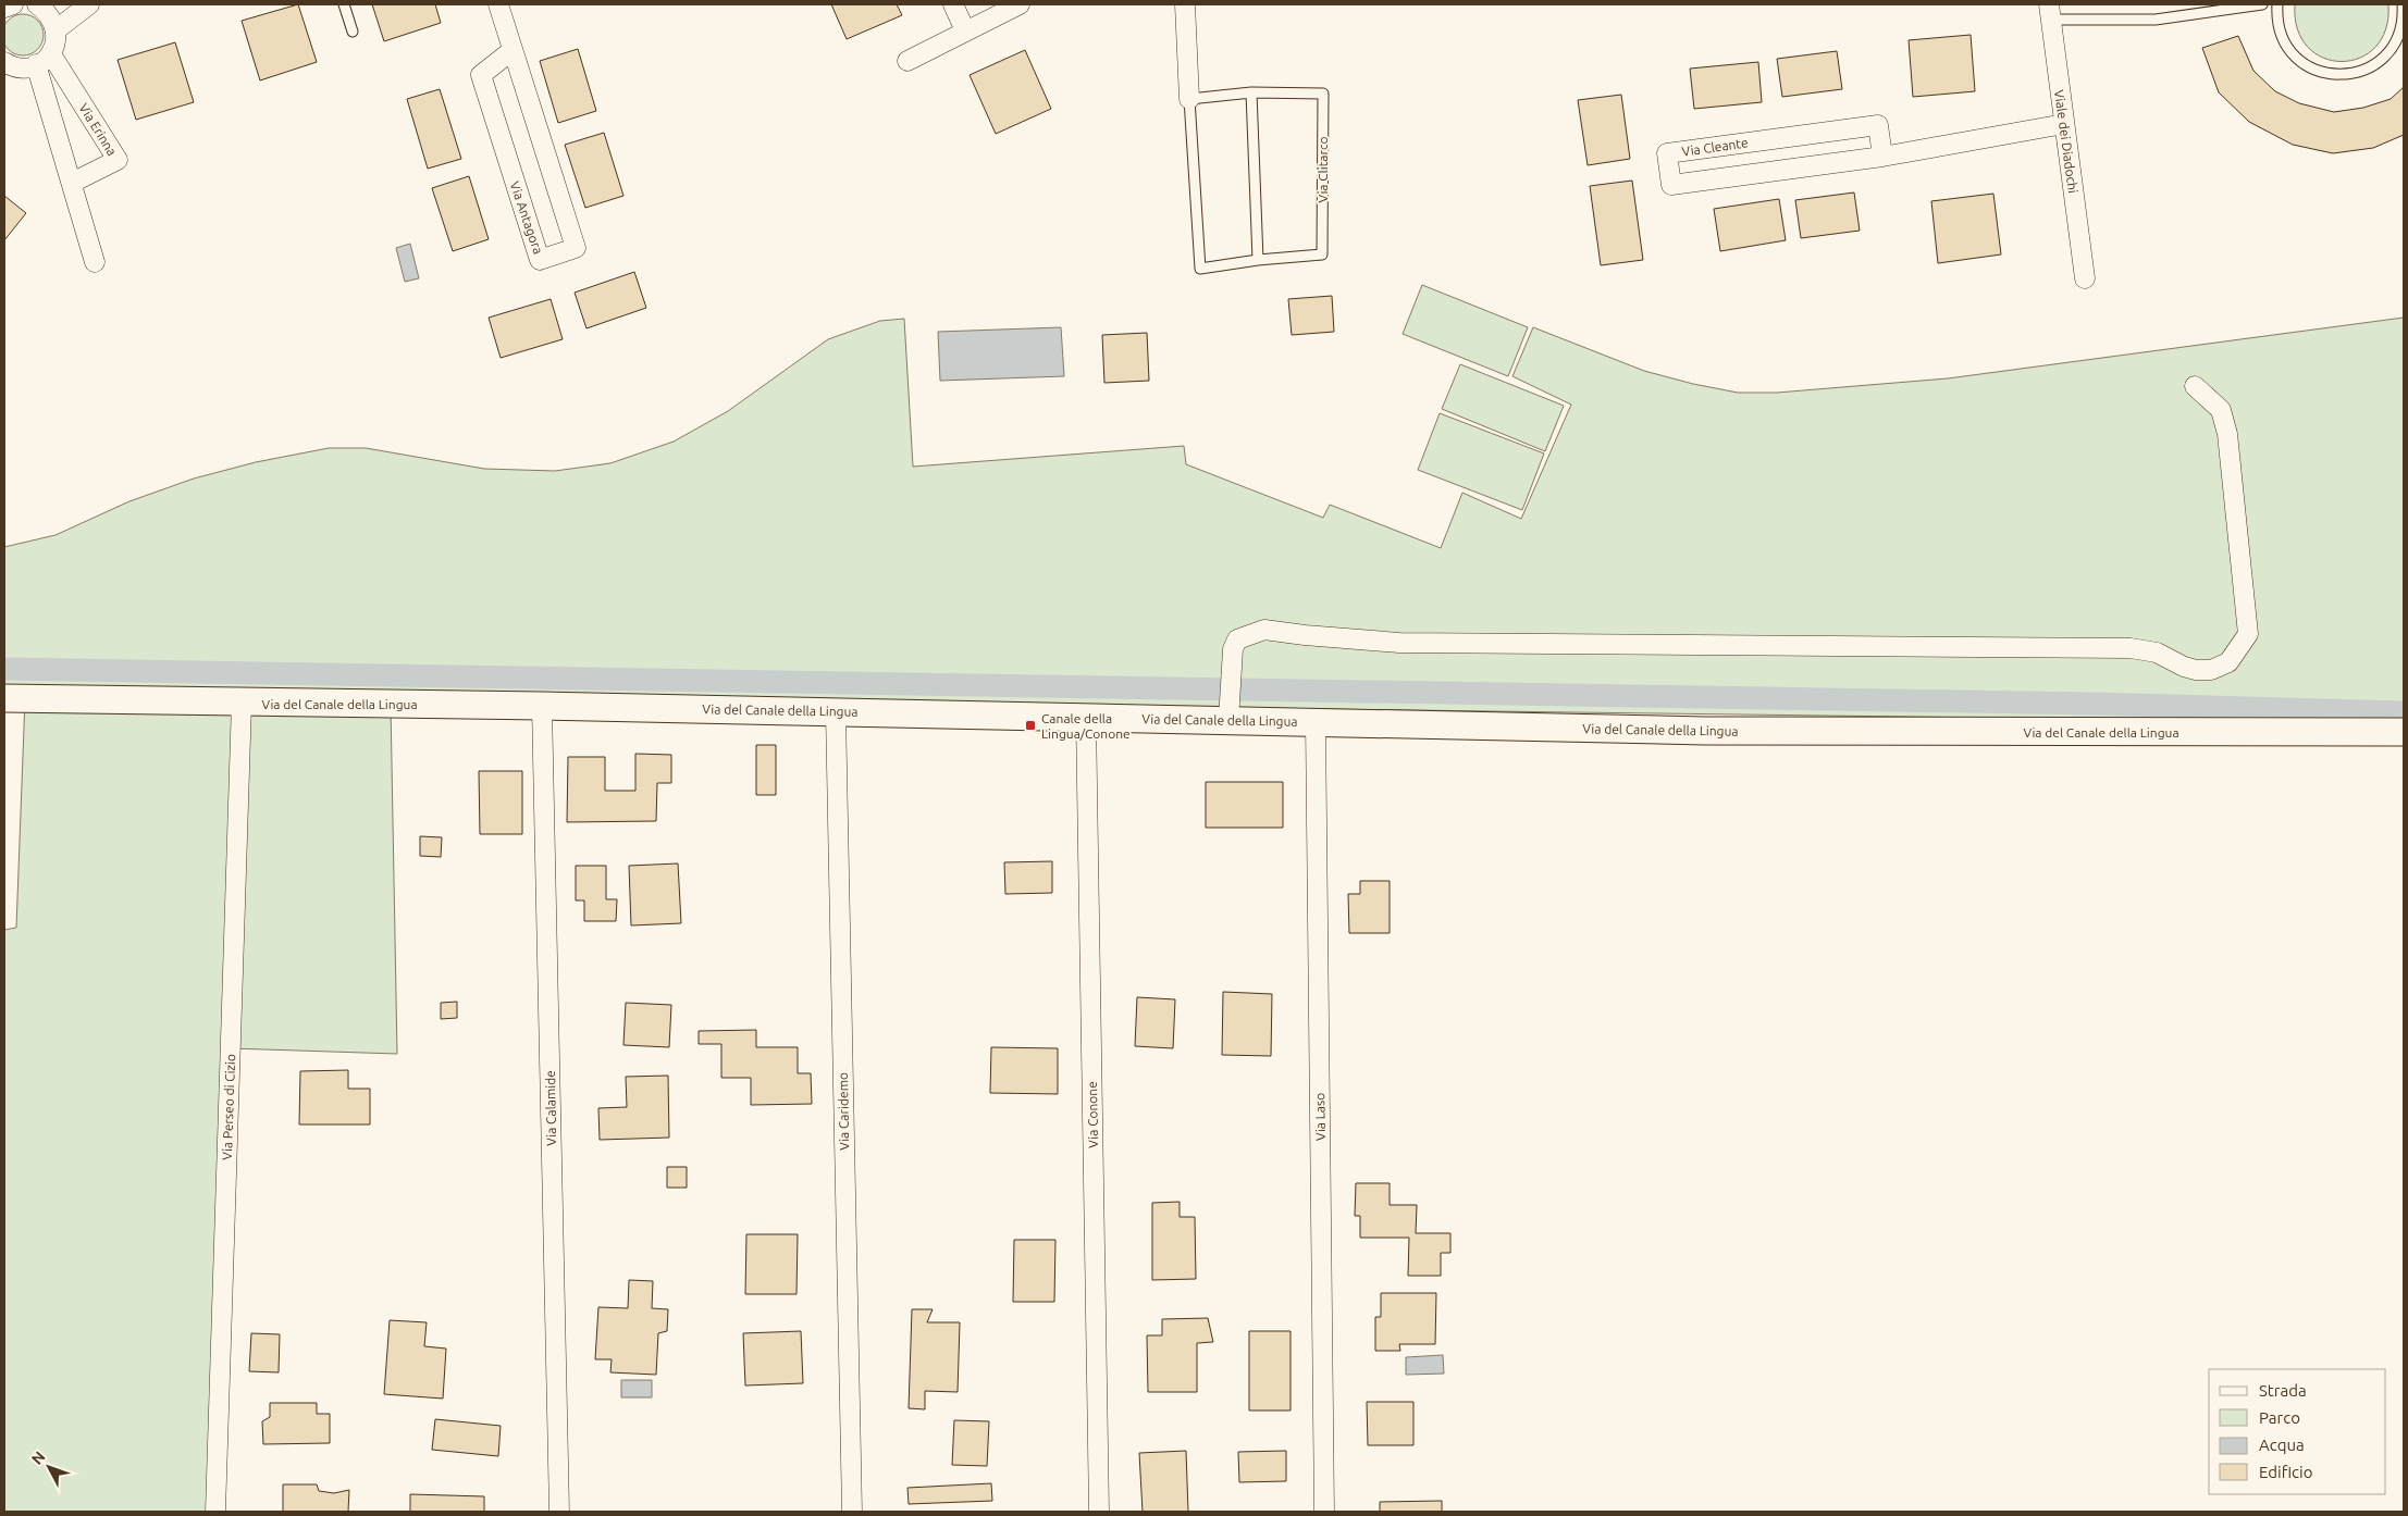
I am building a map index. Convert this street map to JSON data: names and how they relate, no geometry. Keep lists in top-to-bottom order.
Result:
{
  "streets": {
    "street": [
      "Via Erinna",
      "Viale dei Diadochi",
      "Via Cleante",
      "Via Clitarco",
      "Via Antagora",
      "Via del Canale della Lingua",
      "Via Perseo di Cizio",
      "Via Calamide",
      "Via Caridemo",
      "Via Conone",
      "Via Laso"
    ]
  },
  "crossings": [
    ["Viale dei Diadochi", "Via Cleante"],
    ["Via del Canale della Lingua", "Via Perseo di Cizio"],
    ["Via del Canale della Lingua", "Via Calamide"],
    ["Via del Canale della Lingua", "Via Caridemo"],
    ["Via del Canale della Lingua", "Via Conone"],
    ["Via del Canale della Lingua", "Via Laso"]
  ],
  "places": {
    "transit": ["Canale della Lingua/Conone"]
  },
  "legend": [
    "Strada",
    "Parco",
    "Acqua",
    "Edificio"
  ],
  "north": "top left"
}
